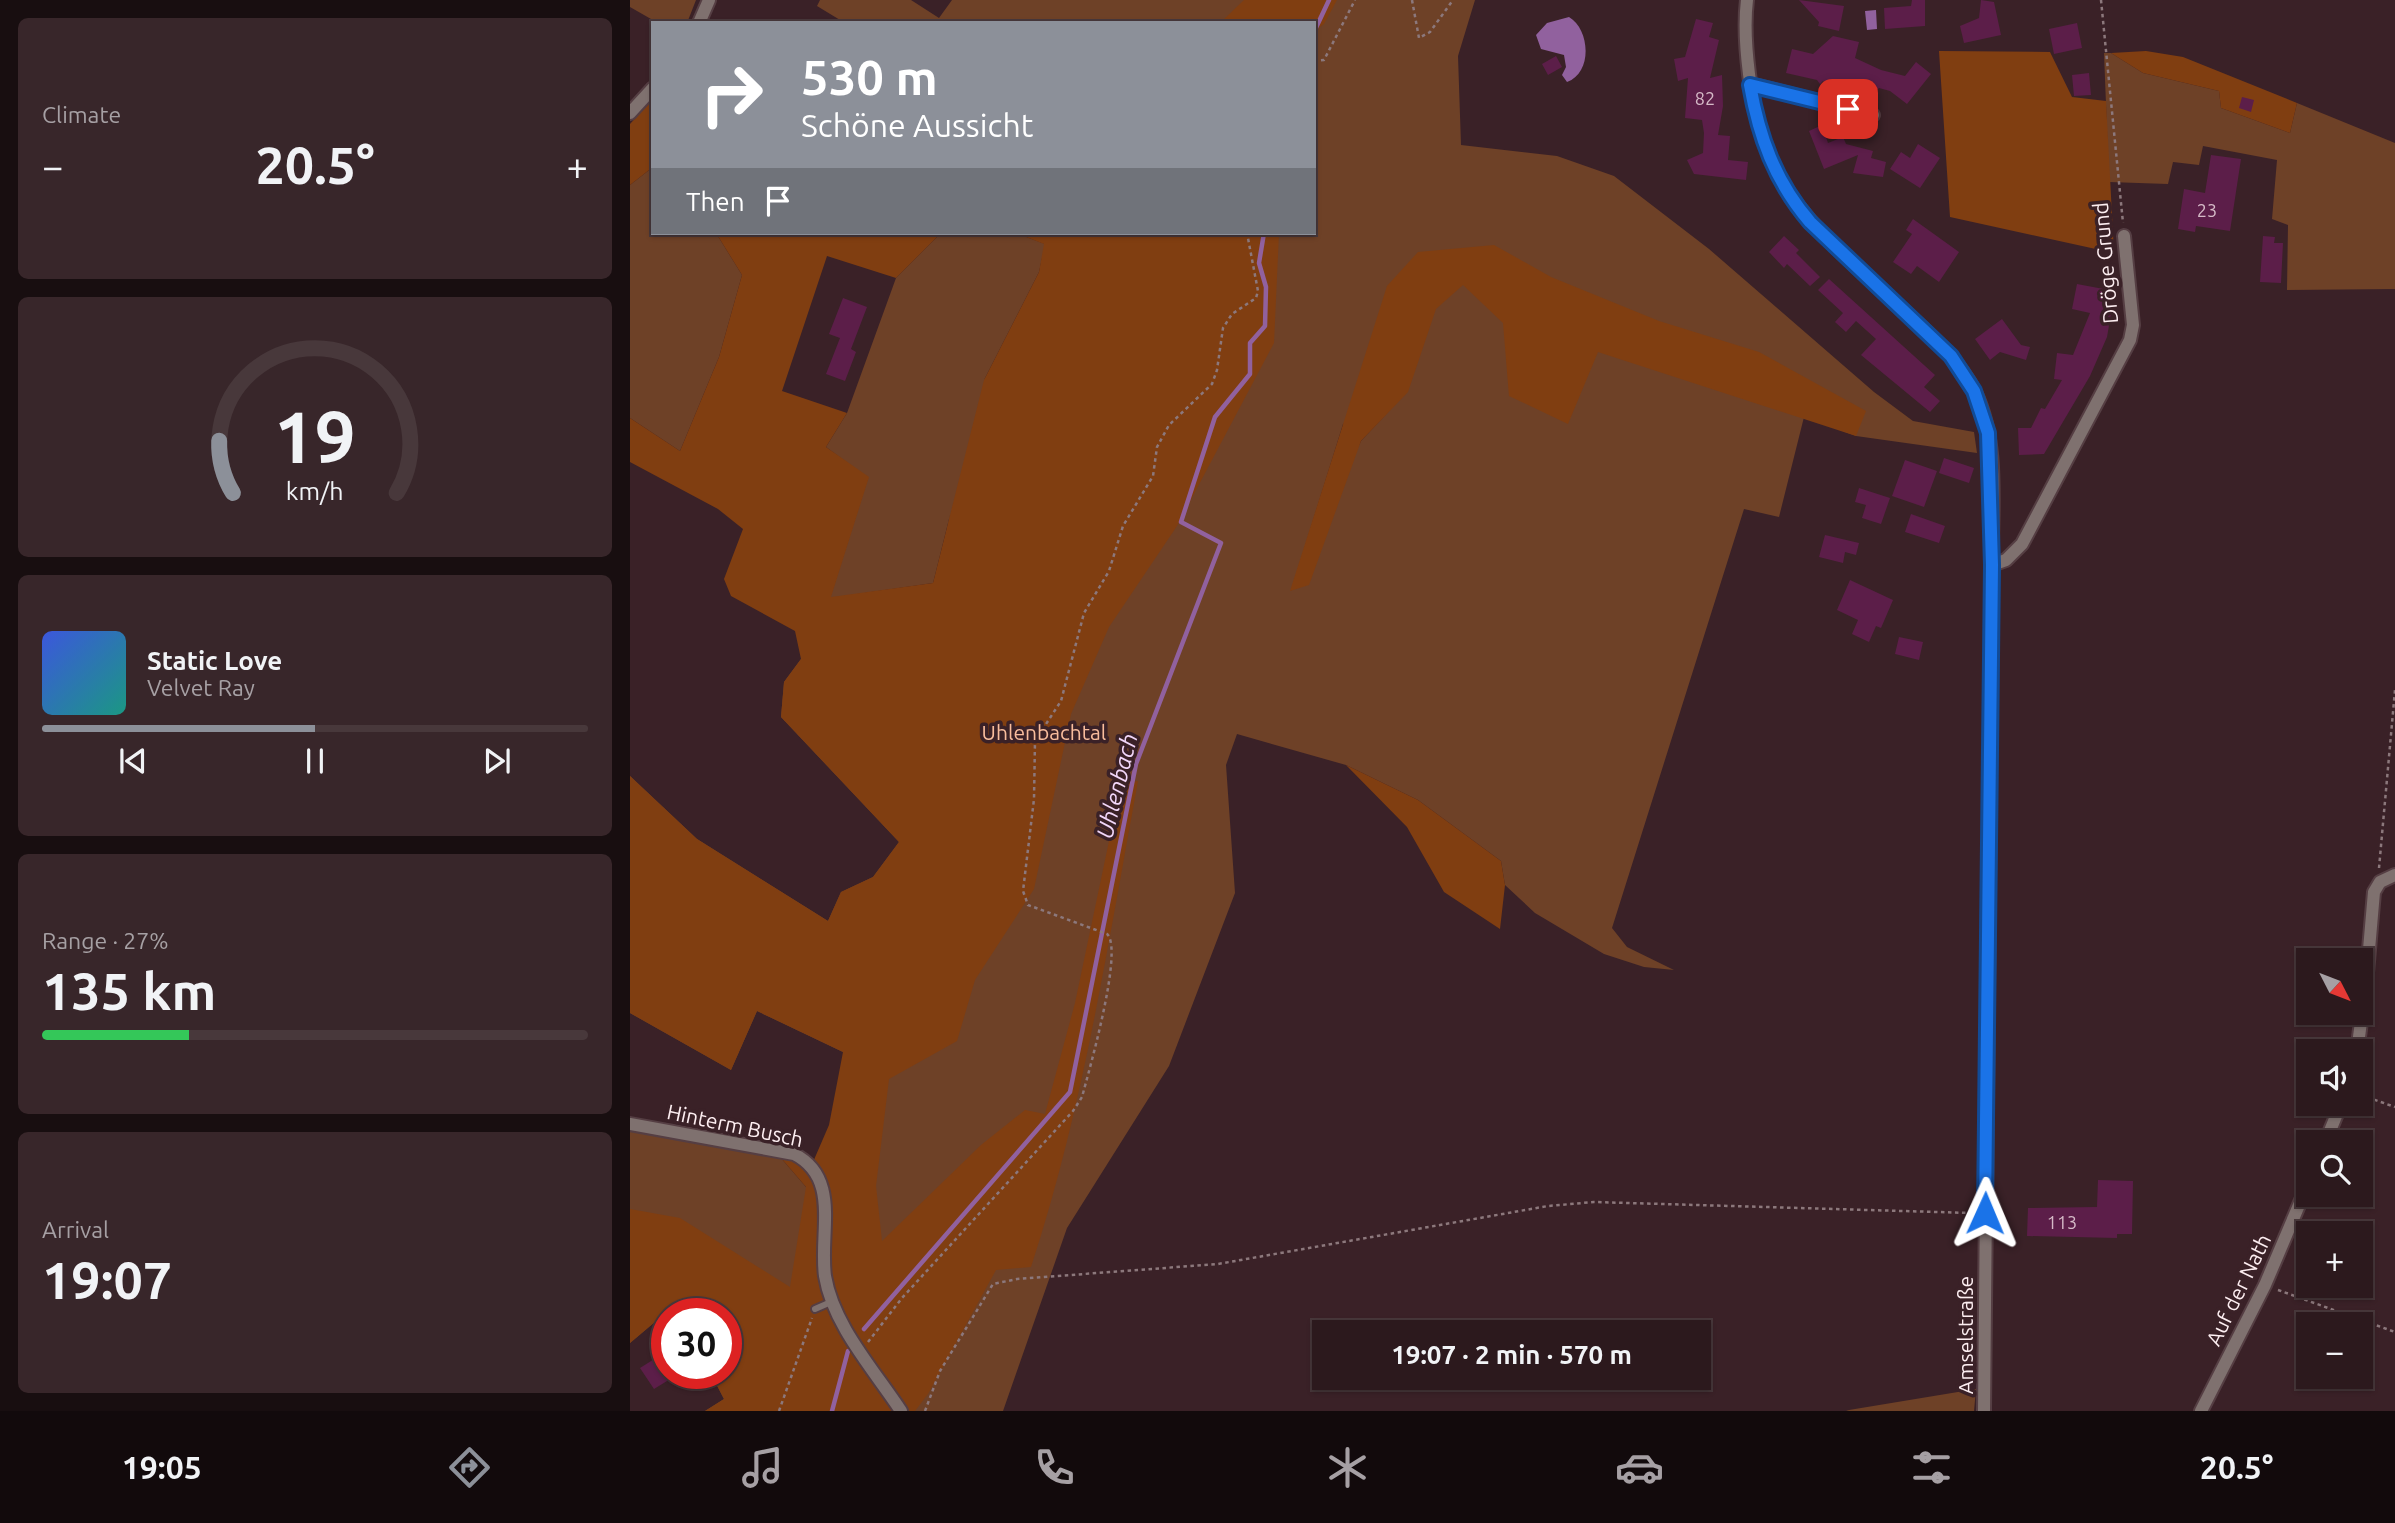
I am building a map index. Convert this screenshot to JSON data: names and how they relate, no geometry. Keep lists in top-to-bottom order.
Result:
{
  "streets": {
    "street": [
      "Dröge Grund",
      "Hinterm Busch",
      "Auf der Nath",
      "Amselstraße"
    ]
  },
  "crossings": [
    ["Dröge Grund", "Amselstraße"]
  ],
  "water": ["Uhlenbach"],
  "parks": ["Uhlenbachtal"],
  "house_numbers": ["82", "23", "113"],
  "north": "bottom right",
  "page": {
    "tile": [
      "Climate",
      ["Range · 27%", "135 km"],
      ["Arrival", "19:07"]
    ],
    "turn": ["530 m", "Schöne Aussicht"],
    "heat": ["−", "20.5°", "+"],
    "then": "Then",
    "song": ["Static Love", "Velvet Ray"],
    "map_buttons": ["+", "−"],
    "limit": "30",
    "trip": "19:07 · 2 min · 570 m",
    "tabs": ["19:05", "20.5°"],
    "gauge": ["19", "km/h"]
  }
}
